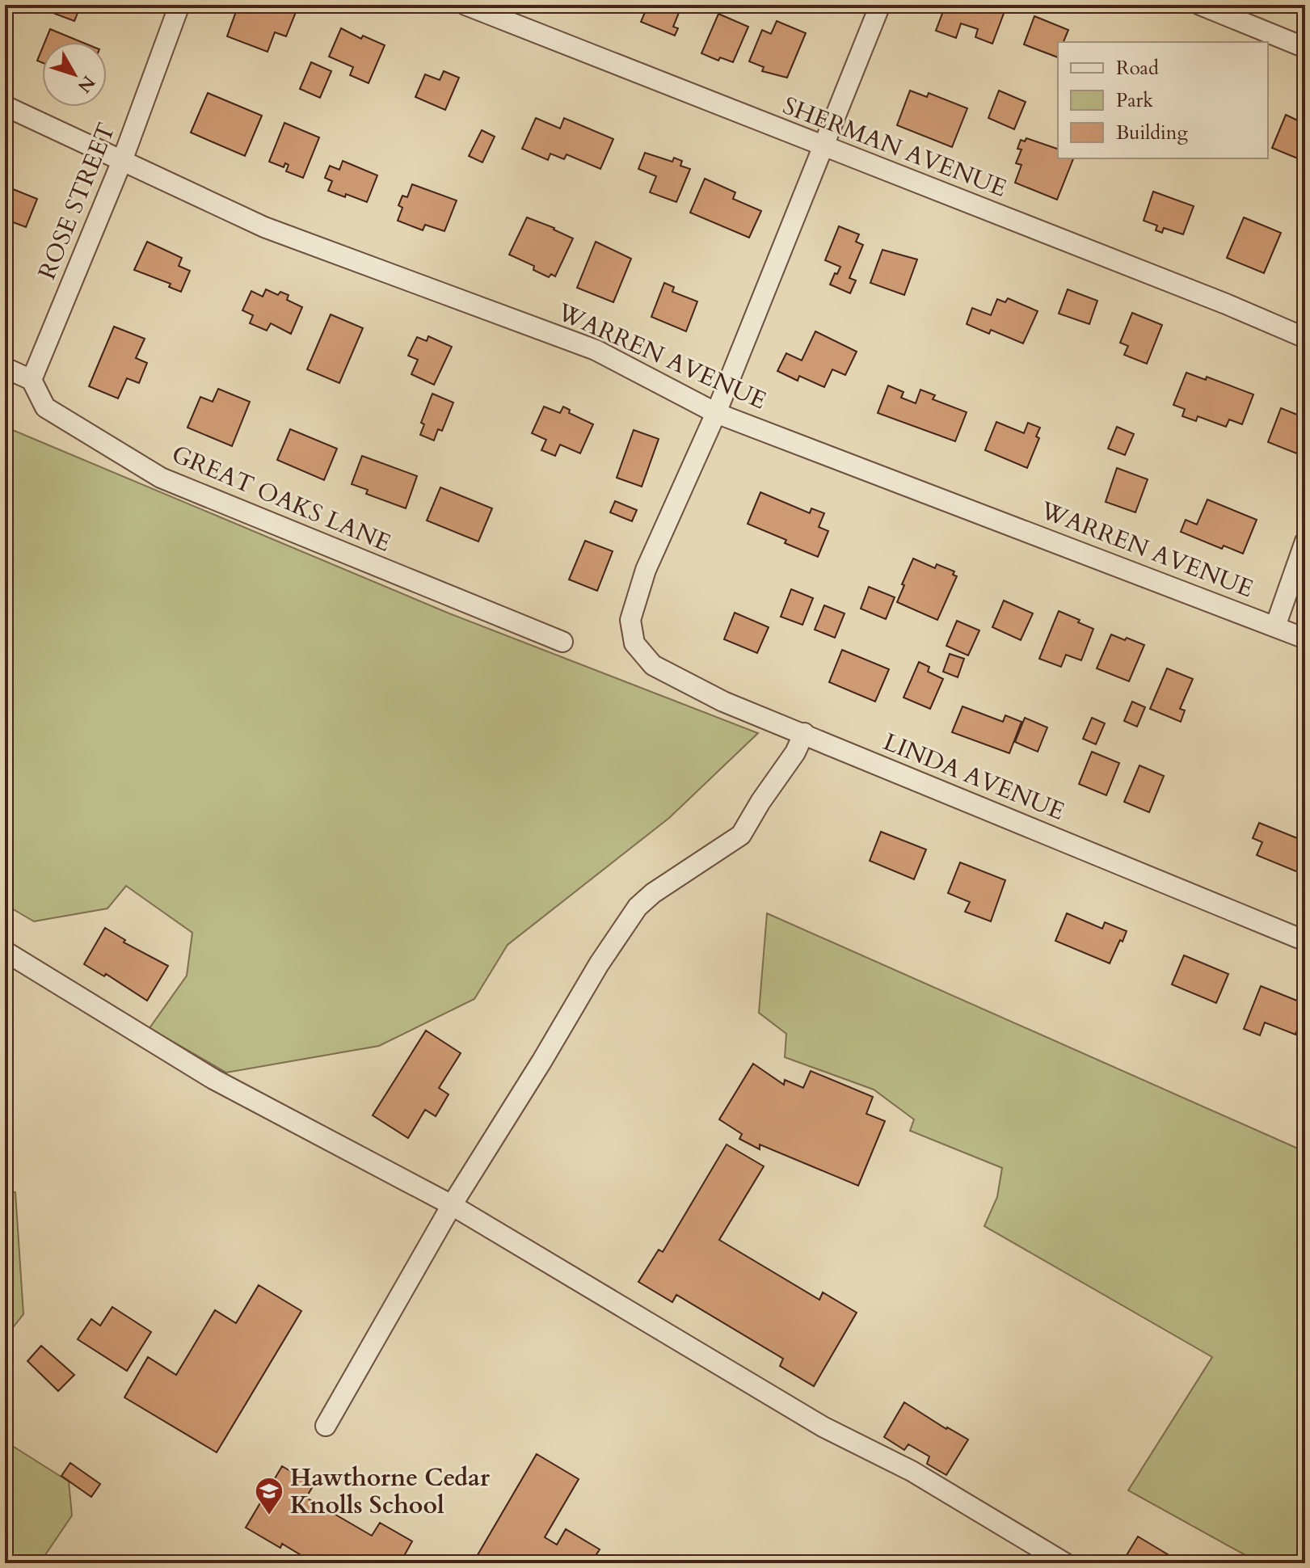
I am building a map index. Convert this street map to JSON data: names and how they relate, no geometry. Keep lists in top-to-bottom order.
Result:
{
  "streets": {
    "street": [
      "SHERMAN AVENUE",
      "ROSE STREET",
      "WARREN AVENUE",
      "GREAT OAKS LANE",
      "LINDA AVENUE"
    ]
  },
  "crossings": [
    ["ROSE STREET", "WARREN AVENUE"],
    ["ROSE STREET", "GREAT OAKS LANE"],
    ["WARREN AVENUE", "LINDA AVENUE"]
  ],
  "places": {
    "school or university": ["Hawthorne Cedar Knolls School"]
  },
  "legend": ["Road", "Park", "Building"],
  "north": "bottom right"
}
